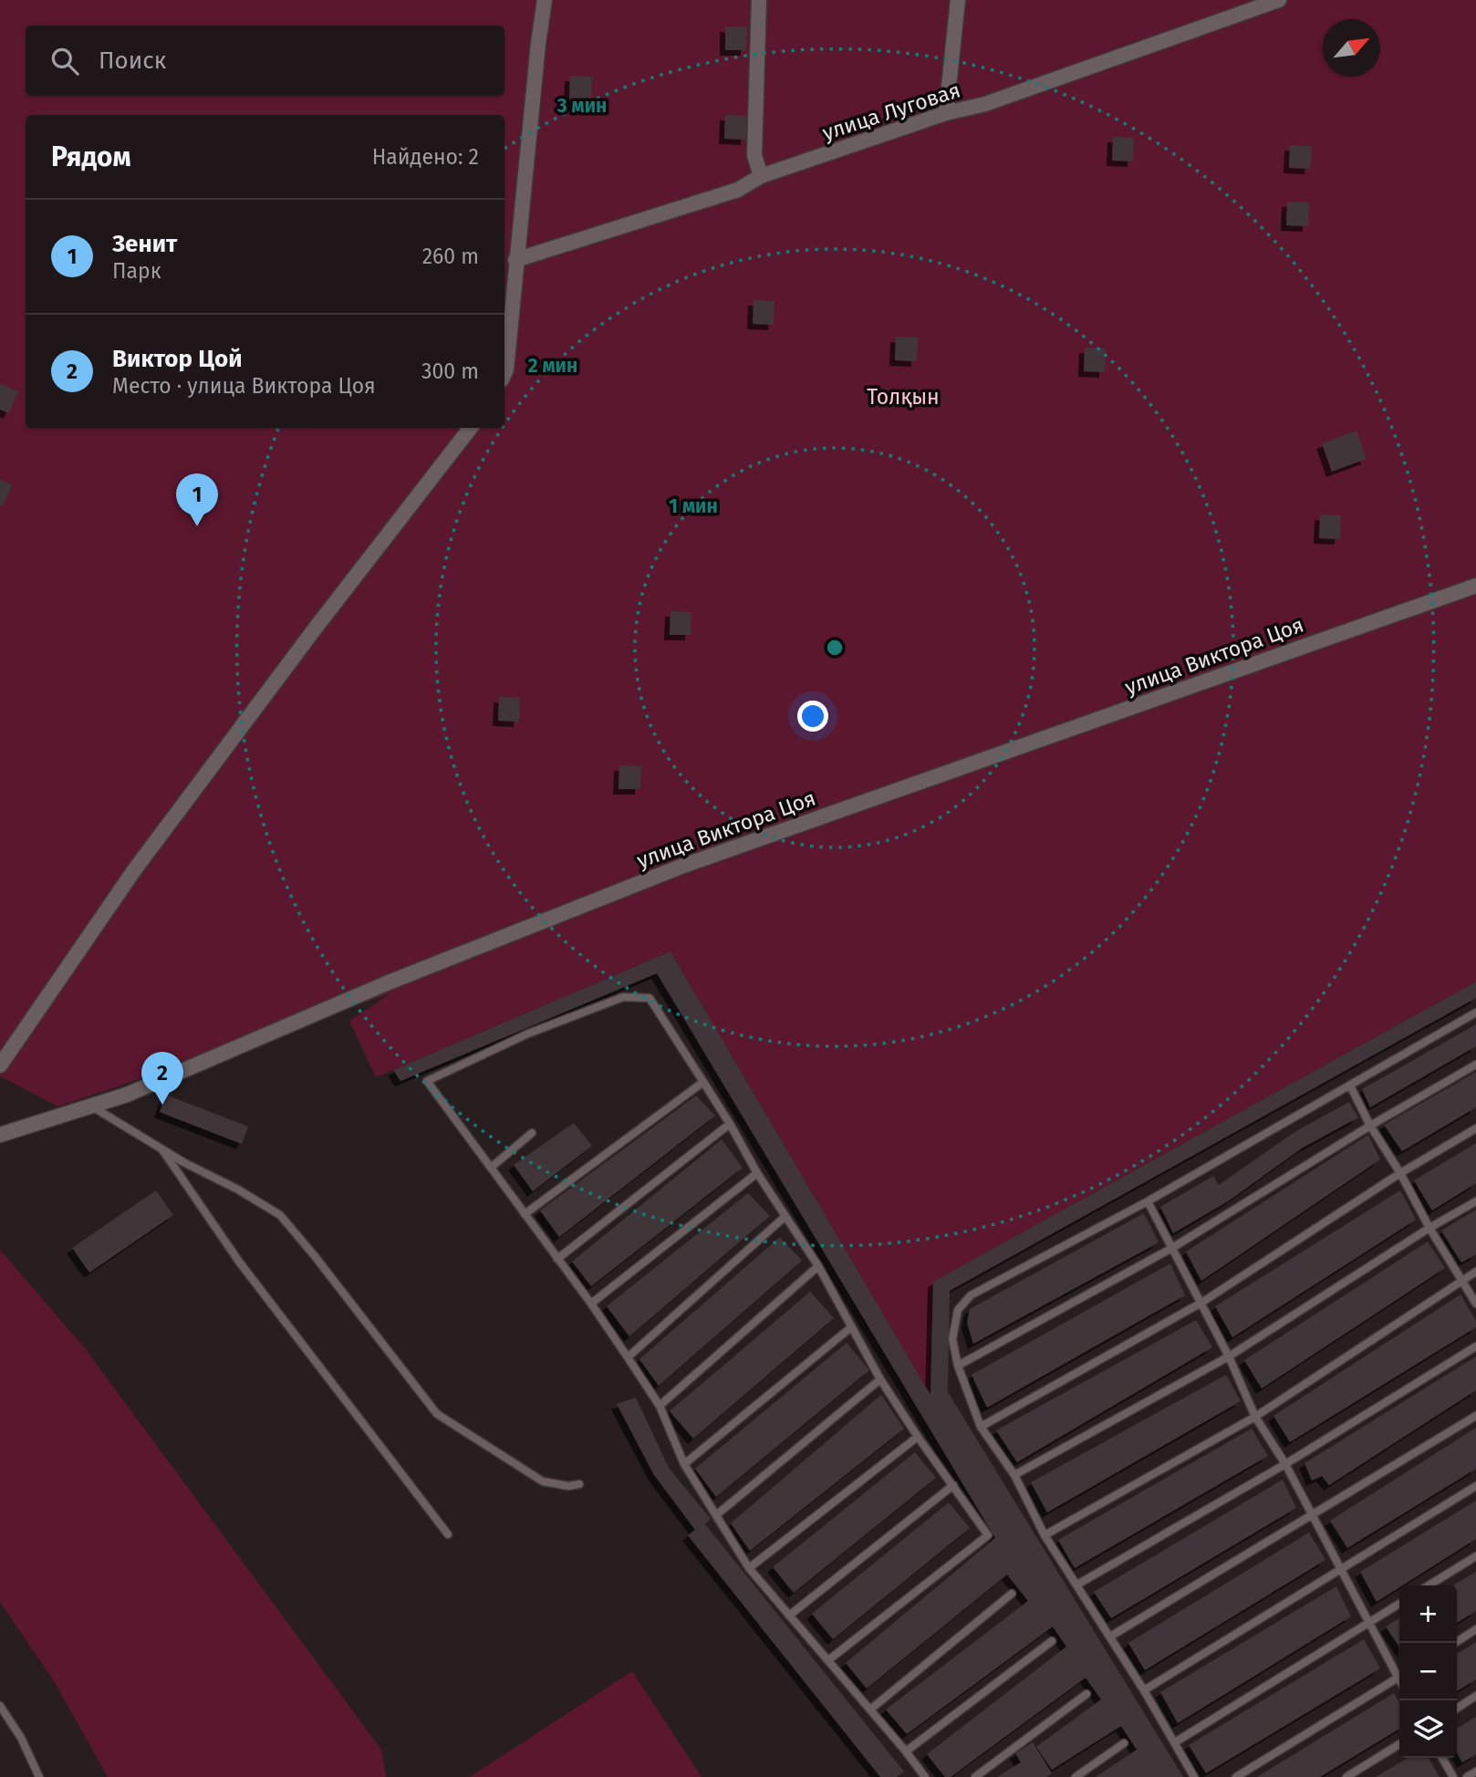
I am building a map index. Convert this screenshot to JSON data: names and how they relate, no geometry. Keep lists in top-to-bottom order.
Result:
{
  "streets": {
    "street": ["улица Луговая", "улица Виктора Цоя"]
  },
  "parks": ["Толқын"],
  "north": "top right",
  "page": {
    "search": "Поиск",
    "heading": ["Рядом", "Найдено: 2"],
    "list": [
      {
        "mark": "1",
        "name": "Зенит",
        "note": "Парк",
        "value": "260 m"
      },
      {
        "mark": "2",
        "name": "Виктор Цой",
        "note": "Место · улица Виктора Цоя",
        "value": "300 m"
      }
    ],
    "pins": ["1", "2"],
    "map_buttons": ["+", "−"]
  },
  "rings": ["3 мин", "2 мин", "1 мин"]
}
